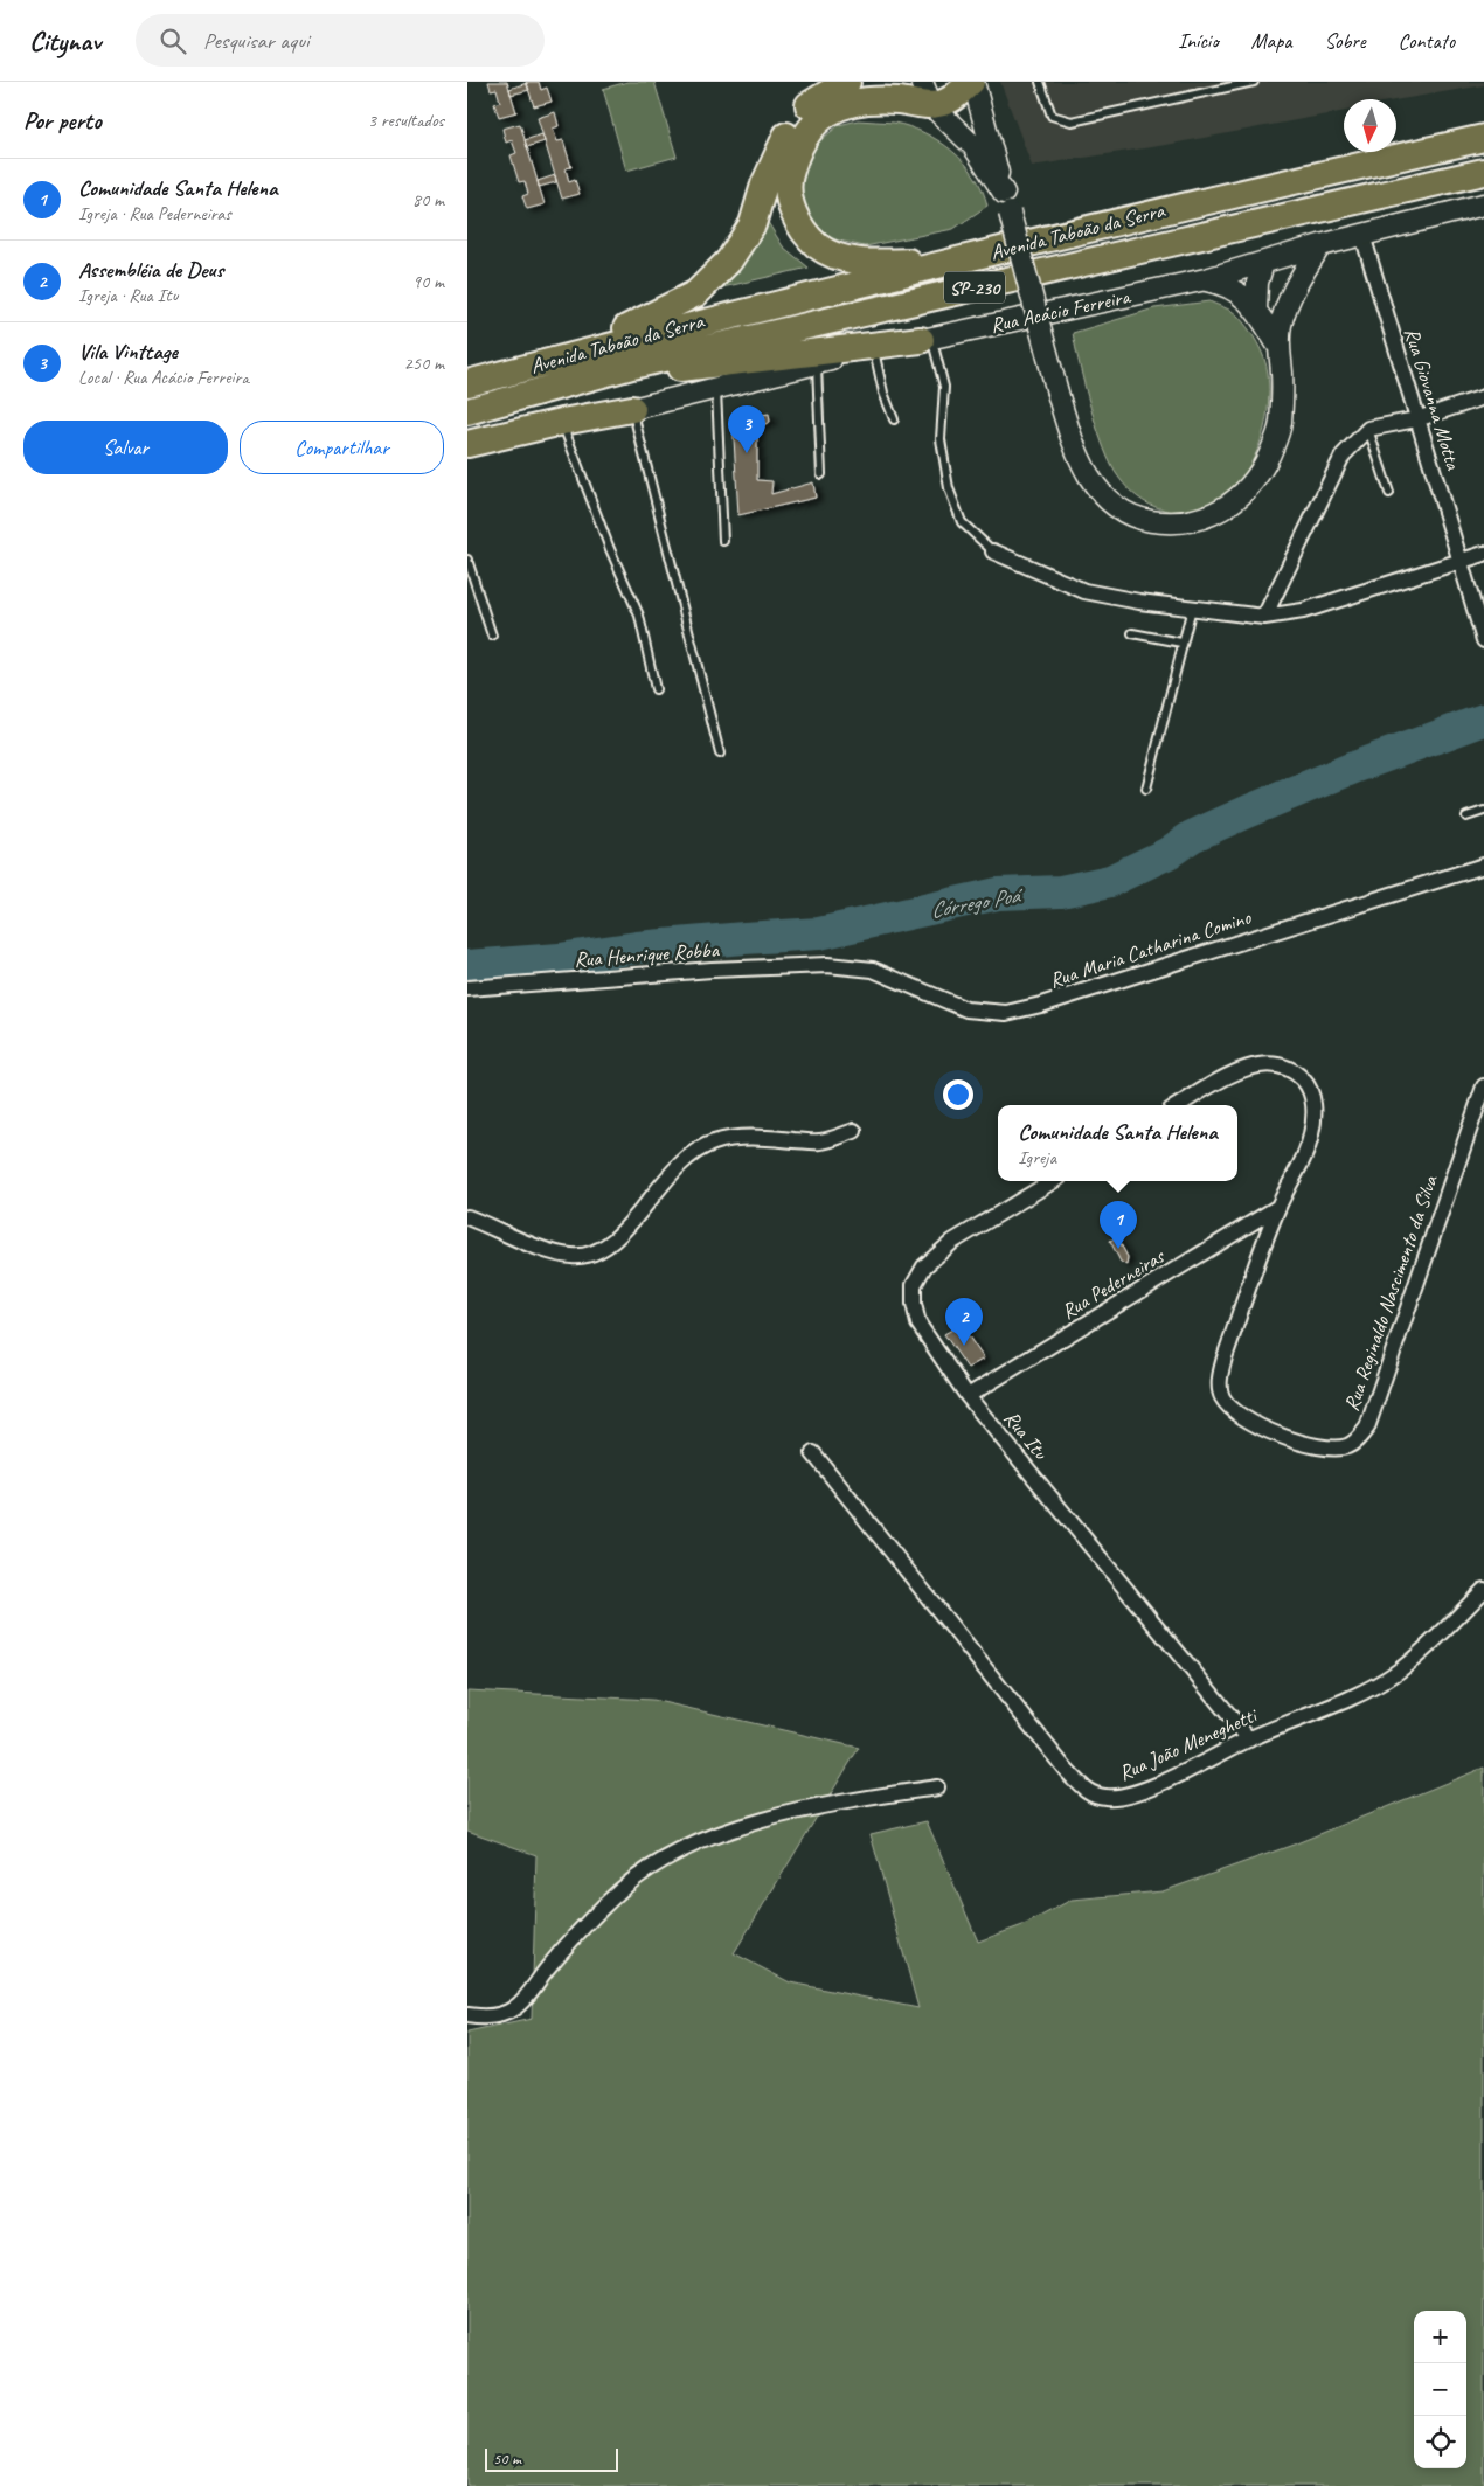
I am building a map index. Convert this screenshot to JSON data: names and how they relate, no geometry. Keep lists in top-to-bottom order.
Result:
{
  "streets": {
    "highway": ["Avenida Taboão da Serra", "SP-230"],
    "main road": ["Rua Acácio Ferreira"],
    "street": [
      "Rua Giovanna Motta",
      "Rua Maria Catharina Comino",
      "Rua Henrique Robba",
      "Rua Pederneiras",
      "Rua Reginaldo Nascimento da Silva",
      "Rua Itu",
      "Rua João Meneghetti"
    ]
  },
  "crossings": [
    ["Rua Acácio Ferreira", "Rua Giovanna Motta"],
    ["Rua Maria Catharina Comino", "Rua Henrique Robba"],
    ["Rua Pederneiras", "Rua Reginaldo Nascimento da Silva"],
    ["Rua Pederneiras", "Rua Itu"],
    ["Rua Itu", "Rua João Meneghetti"]
  ],
  "water": ["Córrego Poá"],
  "scale_bar": "50 m",
  "north": "bottom",
  "page": {
    "header": "Citynav",
    "search": "Pesquisar aqui",
    "nav": [
      "Início",
      "Mapa",
      "Sobre",
      "Contato"
    ],
    "heading": ["Por perto", "3 resultados"],
    "list": [
      {
        "mark": "1",
        "name": "Comunidade Santa Helena",
        "note": "Igreja · Rua Pederneiras",
        "value": "80 m"
      },
      {
        "mark": "2",
        "name": "Assembléia de Deus",
        "note": "Igreja · Rua Itu",
        "value": "90 m"
      },
      {
        "mark": "3",
        "name": "Vila Vinttage",
        "note": "Local · Rua Acácio Ferreira",
        "value": "250 m"
      }
    ],
    "buttons": ["Salvar", "Compartilhar"],
    "pins": ["3", "1", "2"],
    "popup": ["Comunidade Santa Helena", "Igreja"],
    "map_buttons": ["+", "−"],
    "scale": "50 m"
  }
}
